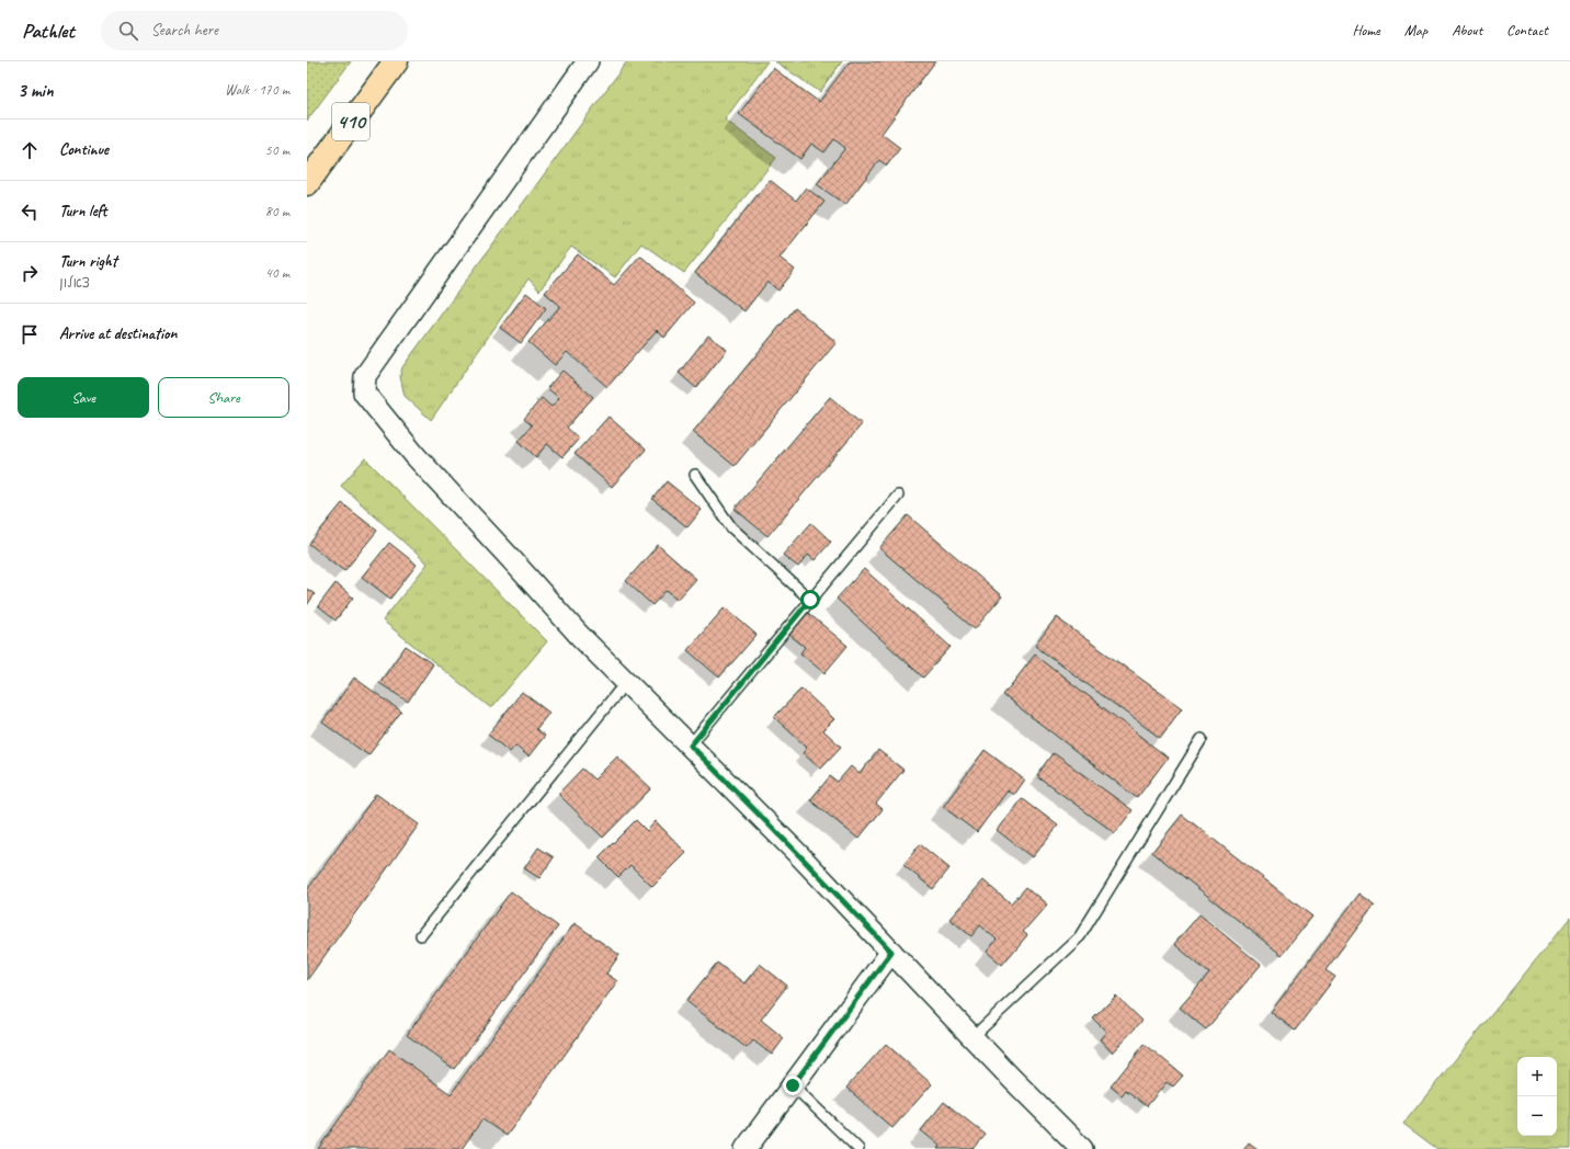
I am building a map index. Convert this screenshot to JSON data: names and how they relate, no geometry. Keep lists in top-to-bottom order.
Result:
{
  "streets": {
    "main road": ["410"]
  },
  "page": {
    "header": "Pathlet",
    "search": "Search here",
    "nav": [
      "Home",
      "Map",
      "About",
      "Contact"
    ],
    "heading": ["3 min", "Walk · 170 m"],
    "list": [
      ["Continue", "50 m"],
      ["Turn left", "80 m"],
      ["Turn right", "צאלון", "40 m"],
      "Arrive at destination"
    ],
    "buttons": ["Save", "Share"],
    "map_buttons": ["+", "−"]
  }
}
